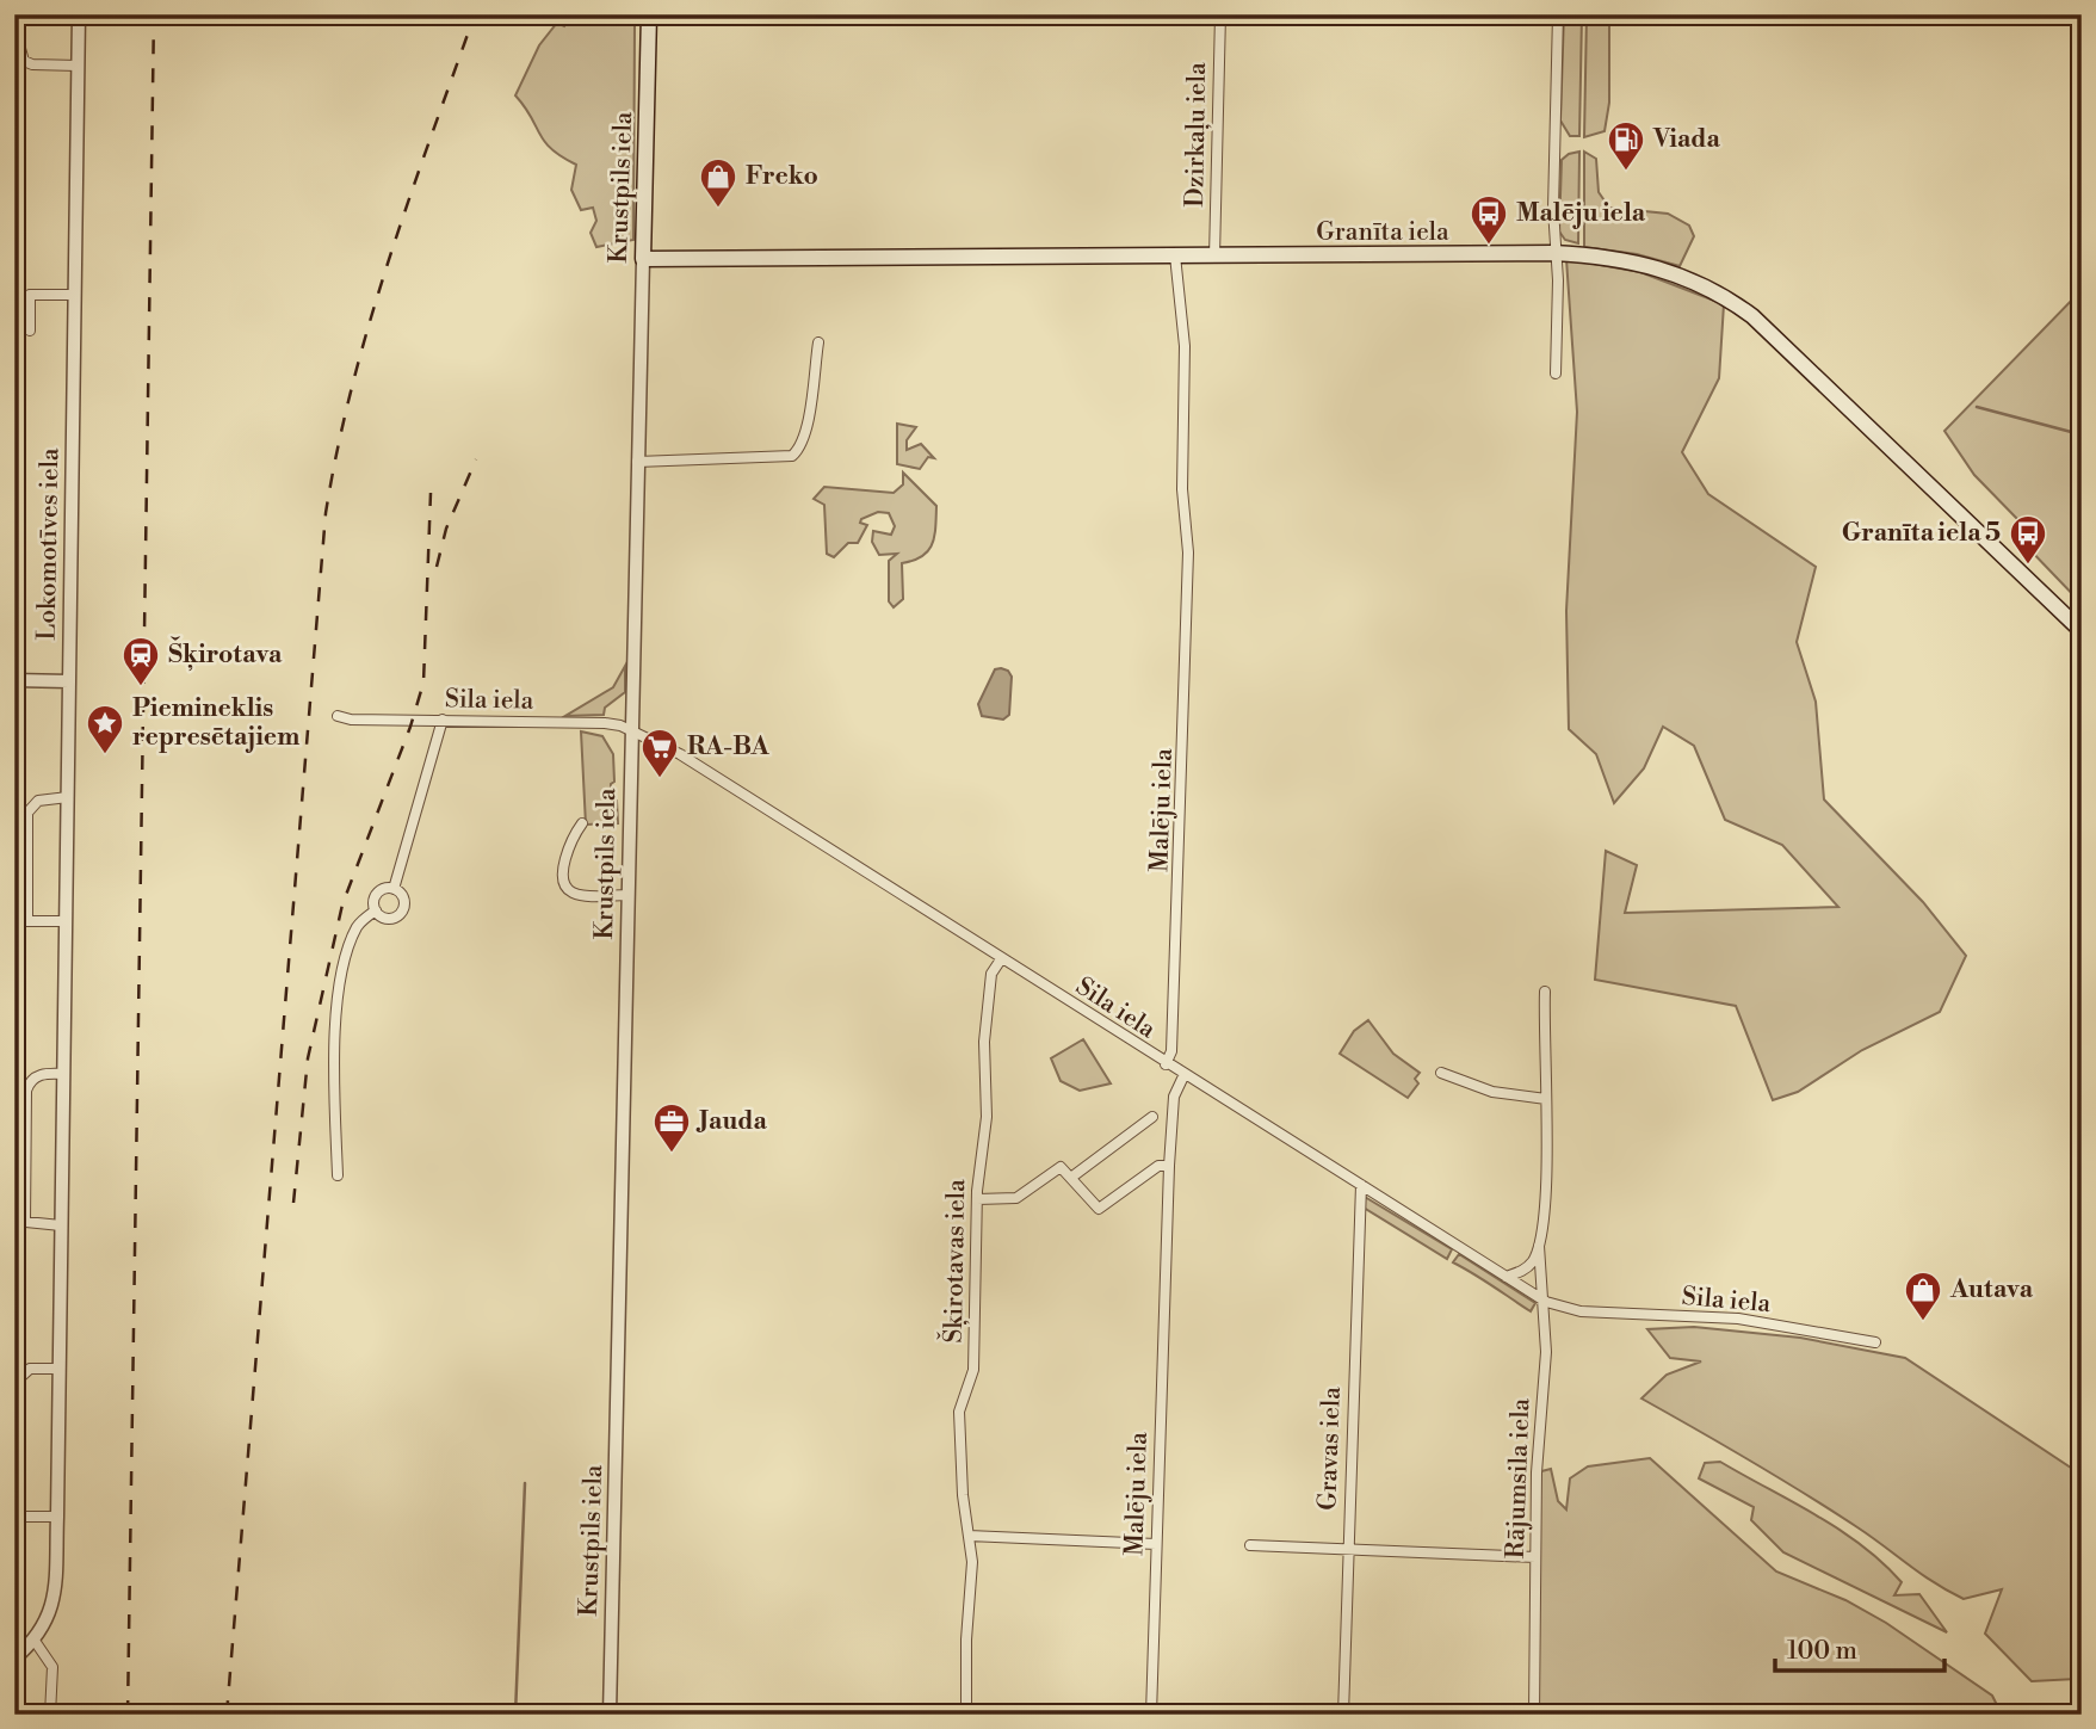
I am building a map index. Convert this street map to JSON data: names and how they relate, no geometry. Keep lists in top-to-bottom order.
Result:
{
  "streets": {
    "main road": ["Krustpils iela", "Granīta iela"],
    "street": [
      "Dzirkaļu iela",
      "Lokomotīves iela",
      "Sila iela",
      "Malēju iela",
      "Šķirotavas iela",
      "Gravas iela",
      "Rājumsila iela"
    ]
  },
  "crossings": [
    ["Dzirkaļu iela", "Granīta iela"],
    ["Krustpils iela", "Granīta iela"],
    ["Krustpils iela", "Sila iela"],
    ["Granīta iela", "Malēju iela"],
    ["Sila iela", "Malēju iela"],
    ["Sila iela", "Šķirotavas iela"],
    ["Sila iela", "Gravas iela"],
    ["Sila iela", "Rājumsila iela"]
  ],
  "places": {
    "fuel station": ["Viada"],
    "shop": ["Freko", "Autava"],
    "bus stop": ["Malēju iela", "Granīta iela 5"],
    "station": ["Šķirotava"],
    "place": ["Piemineklis represētajiem"],
    "supermarket": ["RA-BA"],
    "office": ["Jauda"]
  },
  "scale_bar": "100 m"
}
